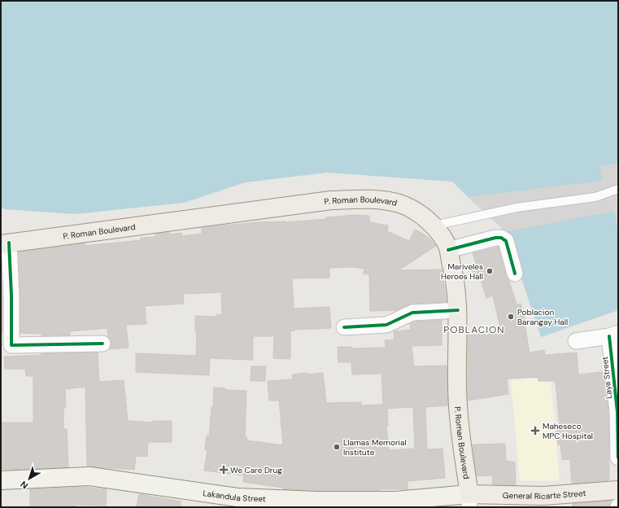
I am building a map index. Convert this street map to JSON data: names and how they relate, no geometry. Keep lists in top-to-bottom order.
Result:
{
  "streets": {
    "main road": ["P. Roman Boulevard", "General Ricarte Street", "Lakandula Street"],
    "street": ["Laya Street"]
  },
  "crossings": [
    ["P. Roman Boulevard", "General Ricarte Street"],
    ["P. Roman Boulevard", "Lakandula Street"],
    ["General Ricarte Street", "Lakandula Street"]
  ],
  "districts": ["POBLACION"],
  "places": {
    "other": ["Mariveles Heroes Hall", "Poblacion Barangay Hall", "Llamas Memorial Institute"],
    "health": ["Maheseco MPC Hospital", "We Care Drug"]
  },
  "north": "bottom left"
}
